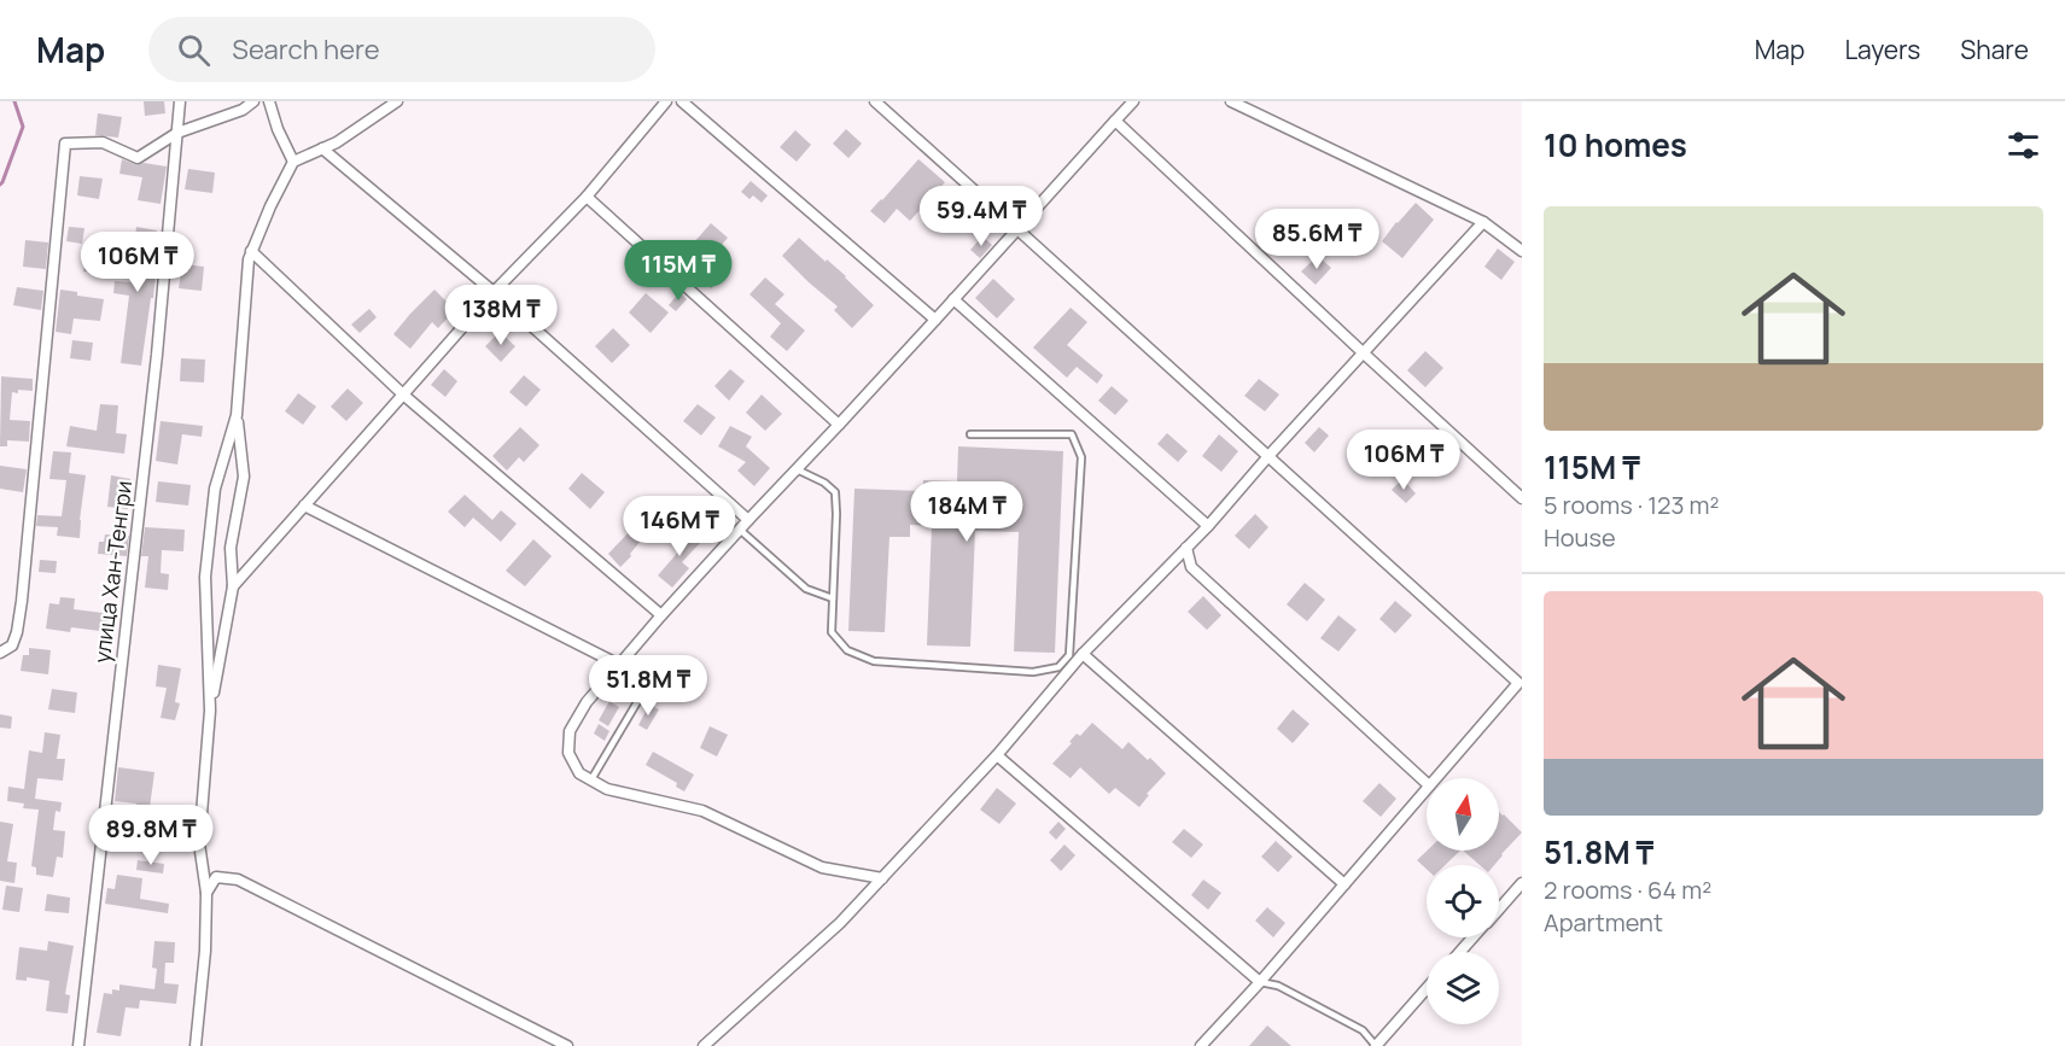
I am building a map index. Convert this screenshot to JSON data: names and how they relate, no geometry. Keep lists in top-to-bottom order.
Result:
{
  "streets": {
    "street": ["улица Хан-Тенгри"]
  },
  "north": "top",
  "page": {
    "header": "Map",
    "search": "Search here",
    "nav": ["Map", "Layers", "Share"],
    "heading": "10 homes",
    "price": [
      "59.4M ₸",
      "85.6M ₸",
      "106M ₸",
      "115M ₸",
      "138M ₸",
      "106M ₸",
      "184M ₸",
      "146M ₸",
      "51.8M ₸",
      "89.8M ₸"
    ],
    "list": [
      {
        "name": "115M ₸",
        "note": "5 rooms · 123 m² · House"
      },
      {
        "name": "51.8M ₸",
        "note": "2 rooms · 64 m² · Apartment"
      }
    ]
  }
}
